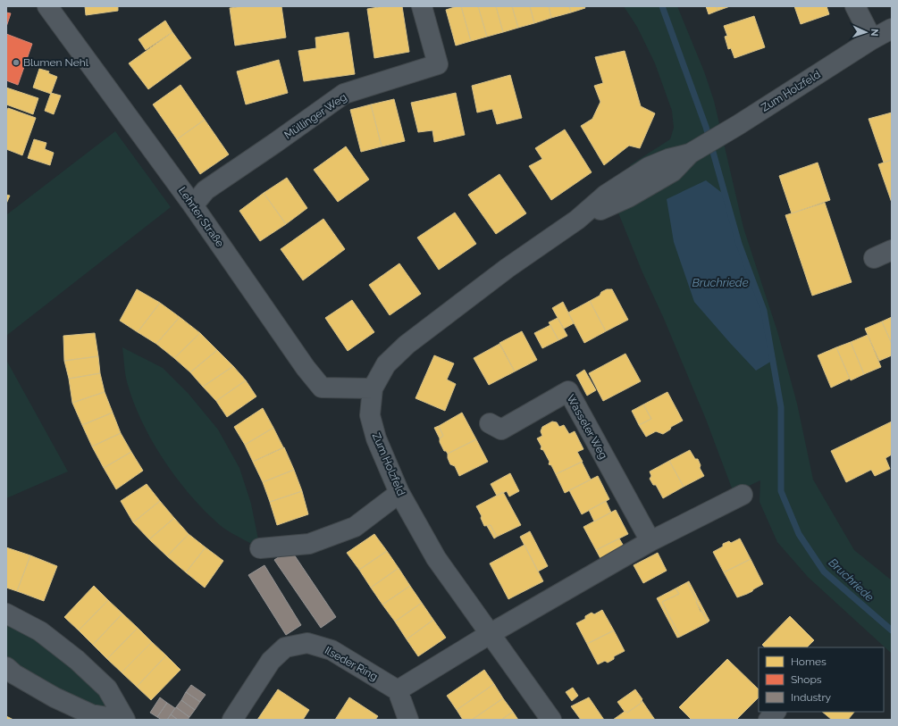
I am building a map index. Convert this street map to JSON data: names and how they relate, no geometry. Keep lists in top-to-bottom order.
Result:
{
  "streets": {
    "street": [
      "Zum Holzfeld",
      "Müllinger Weg",
      "Lehrter Straße",
      "Wasseler Weg",
      "Ilseder Ring"
    ]
  },
  "crossings": [
    ["Zum Holzfeld", "Lehrter Straße"],
    ["Müllinger Weg", "Lehrter Straße"]
  ],
  "water": ["Bruchriede"],
  "places": ["Blumen Nehl"],
  "legend": ["Homes", "Shops", "Industry"],
  "north": "right"
}
